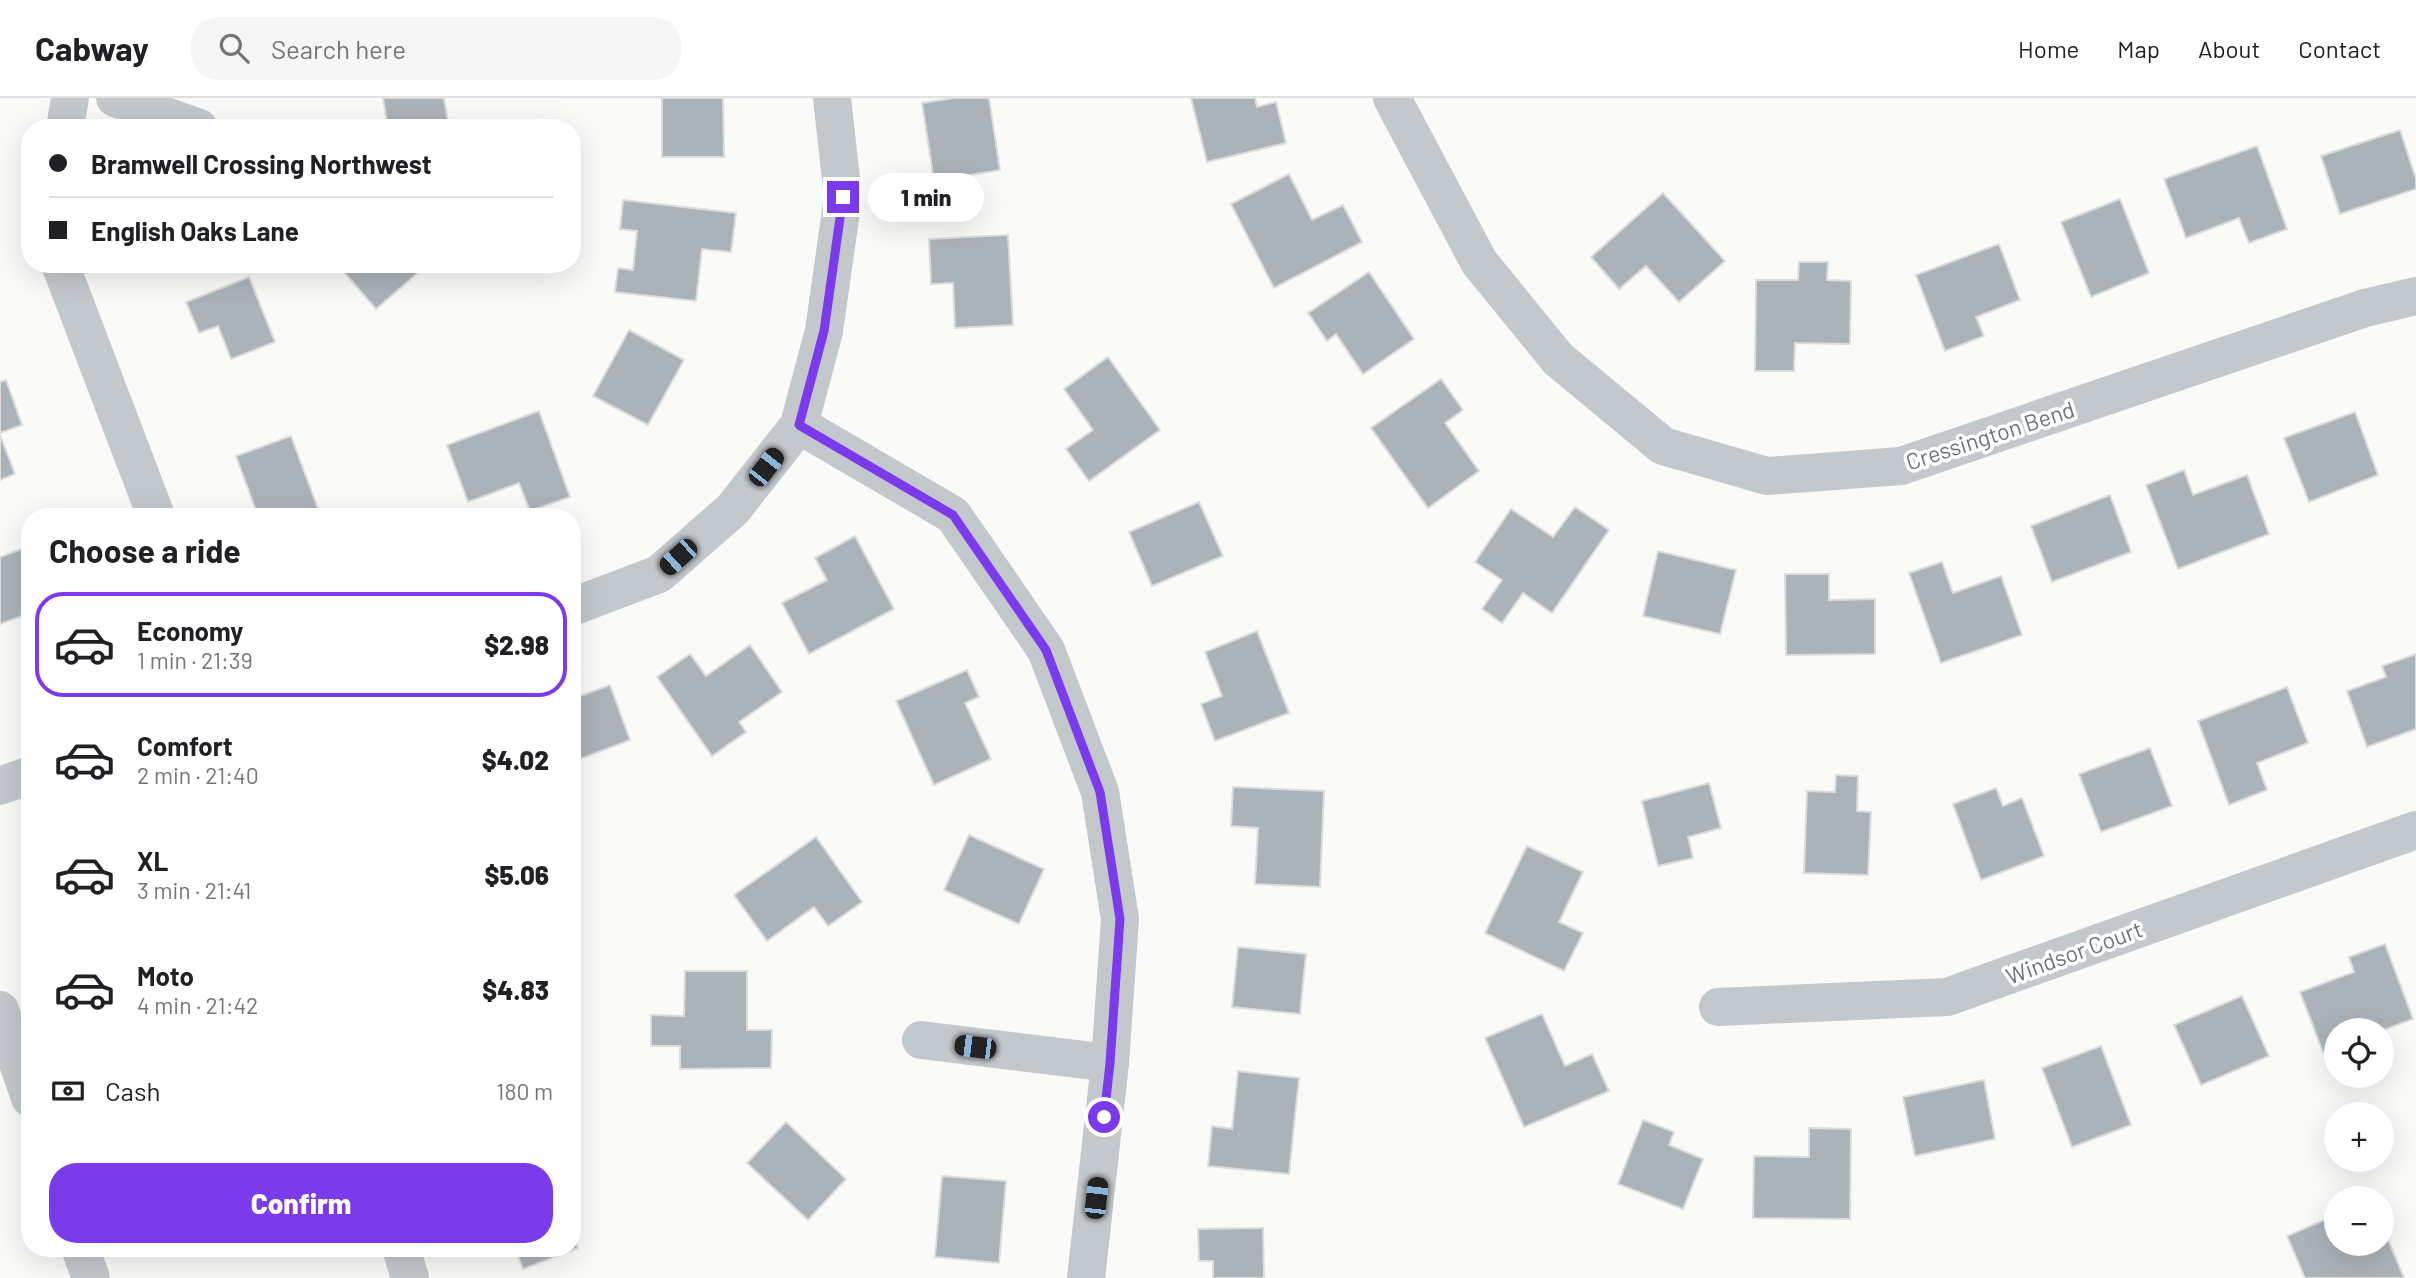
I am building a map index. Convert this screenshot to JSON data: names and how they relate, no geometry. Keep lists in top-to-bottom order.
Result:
{
  "streets": {
    "street": ["Cressington Bend", "Windsor Court"]
  },
  "page": {
    "header": "Cabway",
    "search": "Search here",
    "nav": [
      "Home",
      "Map",
      "About",
      "Contact"
    ],
    "banner": ["Bramwell Crossing Northwest", "English Oaks Lane"],
    "bubble": "1 min",
    "heading": "Choose a ride",
    "list": [
      {
        "name": "Economy",
        "note": "1 min · 21:39",
        "value": "$2.98"
      },
      {
        "name": "Comfort",
        "note": "2 min · 21:40",
        "value": "$4.02"
      },
      {
        "name": "XL",
        "note": "3 min · 21:41",
        "value": "$5.06"
      },
      {
        "name": "Moto",
        "note": "4 min · 21:42",
        "value": "$4.83"
      }
    ],
    "map_buttons": ["+", "−"],
    "pay": ["Cash", "180 m"],
    "buttons": "Confirm"
  }
}
